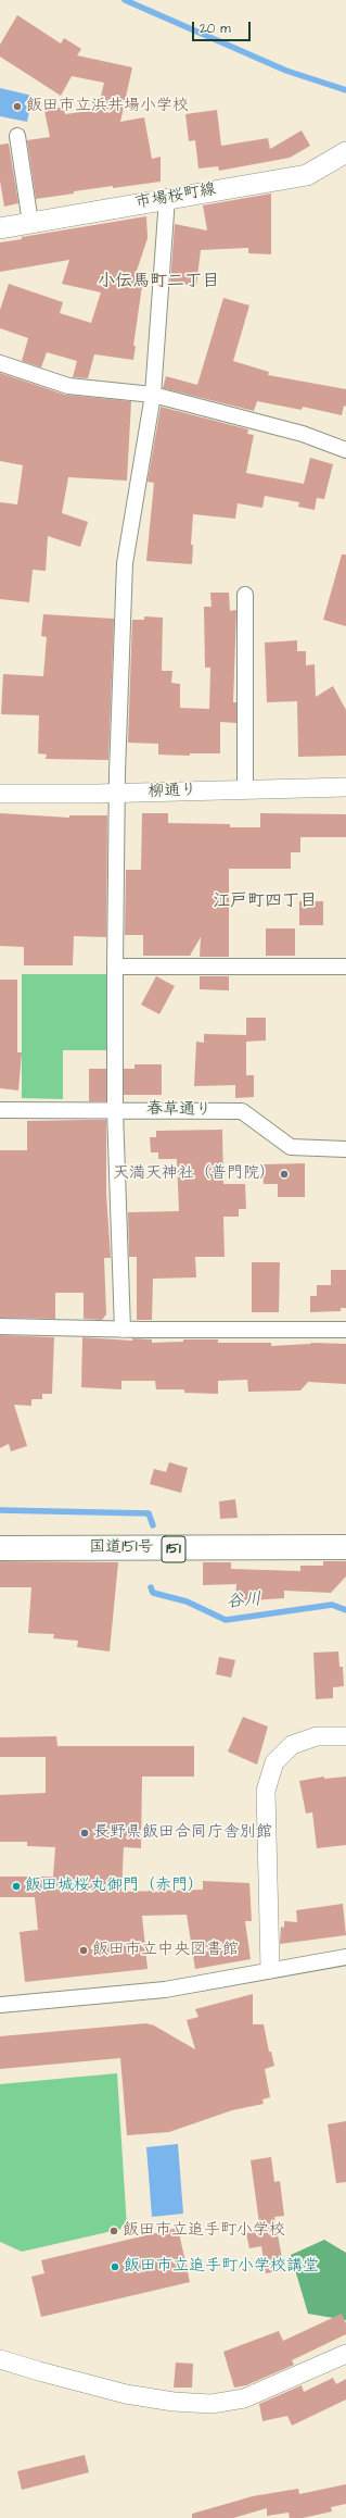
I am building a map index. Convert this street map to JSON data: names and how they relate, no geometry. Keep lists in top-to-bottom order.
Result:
{
  "streets": {
    "highway": ["国道151号", "151"],
    "main road": ["市場桜町線"],
    "street": ["柳通り", "春草通り"]
  },
  "districts": ["小伝馬町二丁目", "江戸町四丁目"],
  "water": ["谷川"],
  "places": [
    "飯田市立浜井場小学校",
    "天満天神社（普門院）",
    "長野県飯田合同庁舎別館",
    "飯田城桜丸御門（赤門）",
    "飯田市立中央図書館",
    "飯田市立追手町小学校",
    "飯田市立追手町小学校講堂"
  ],
  "scale_bar": "20 m"
}
